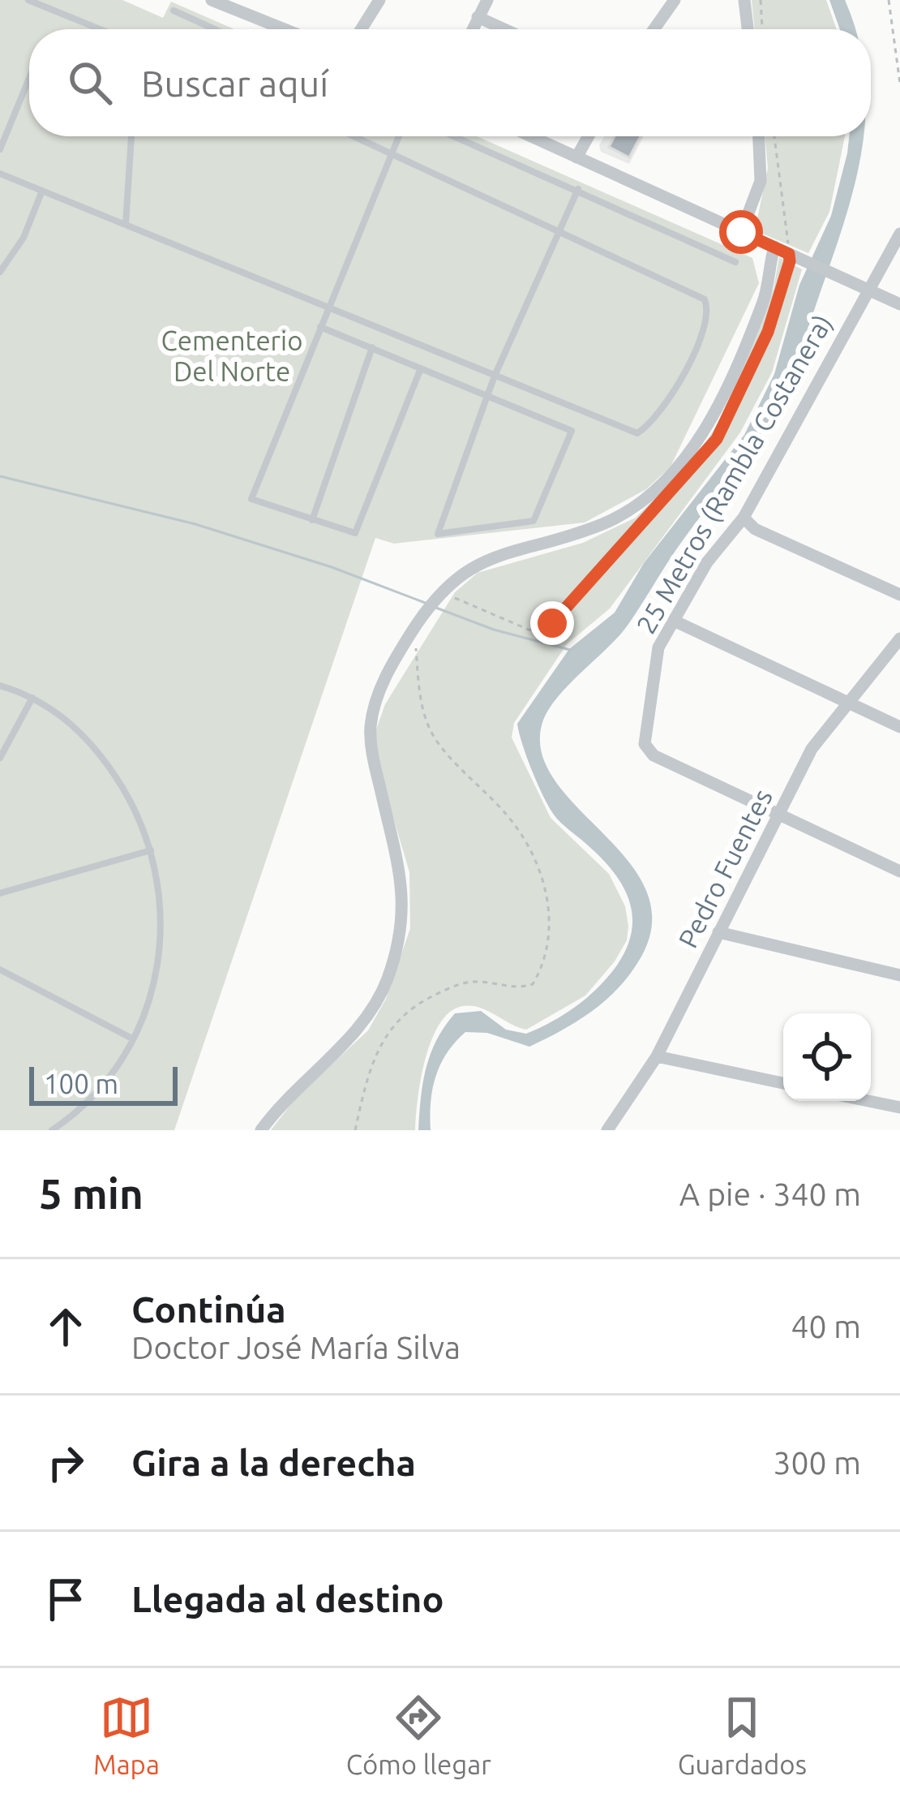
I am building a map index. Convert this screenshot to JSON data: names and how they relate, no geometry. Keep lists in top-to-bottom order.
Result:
{
  "streets": {
    "street": ["25 Metros (Rambla Costanera)", "Pedro Fuentes"]
  },
  "crossings": [
    ["25 Metros (Rambla Costanera)", "Pedro Fuentes"]
  ],
  "parks": ["Cementerio Del Norte"],
  "scale_bar": "100 m",
  "page": {
    "search": "Buscar aquí",
    "scale": "100 m",
    "heading": ["5 min", "A pie · 340 m"],
    "list": [
      ["Continúa", "Doctor José María Silva", "40 m"],
      ["Gira a la derecha", "300 m"],
      "Llegada al destino"
    ],
    "nav": ["Mapa", "Cómo llegar", "Guardados"]
  }
}
